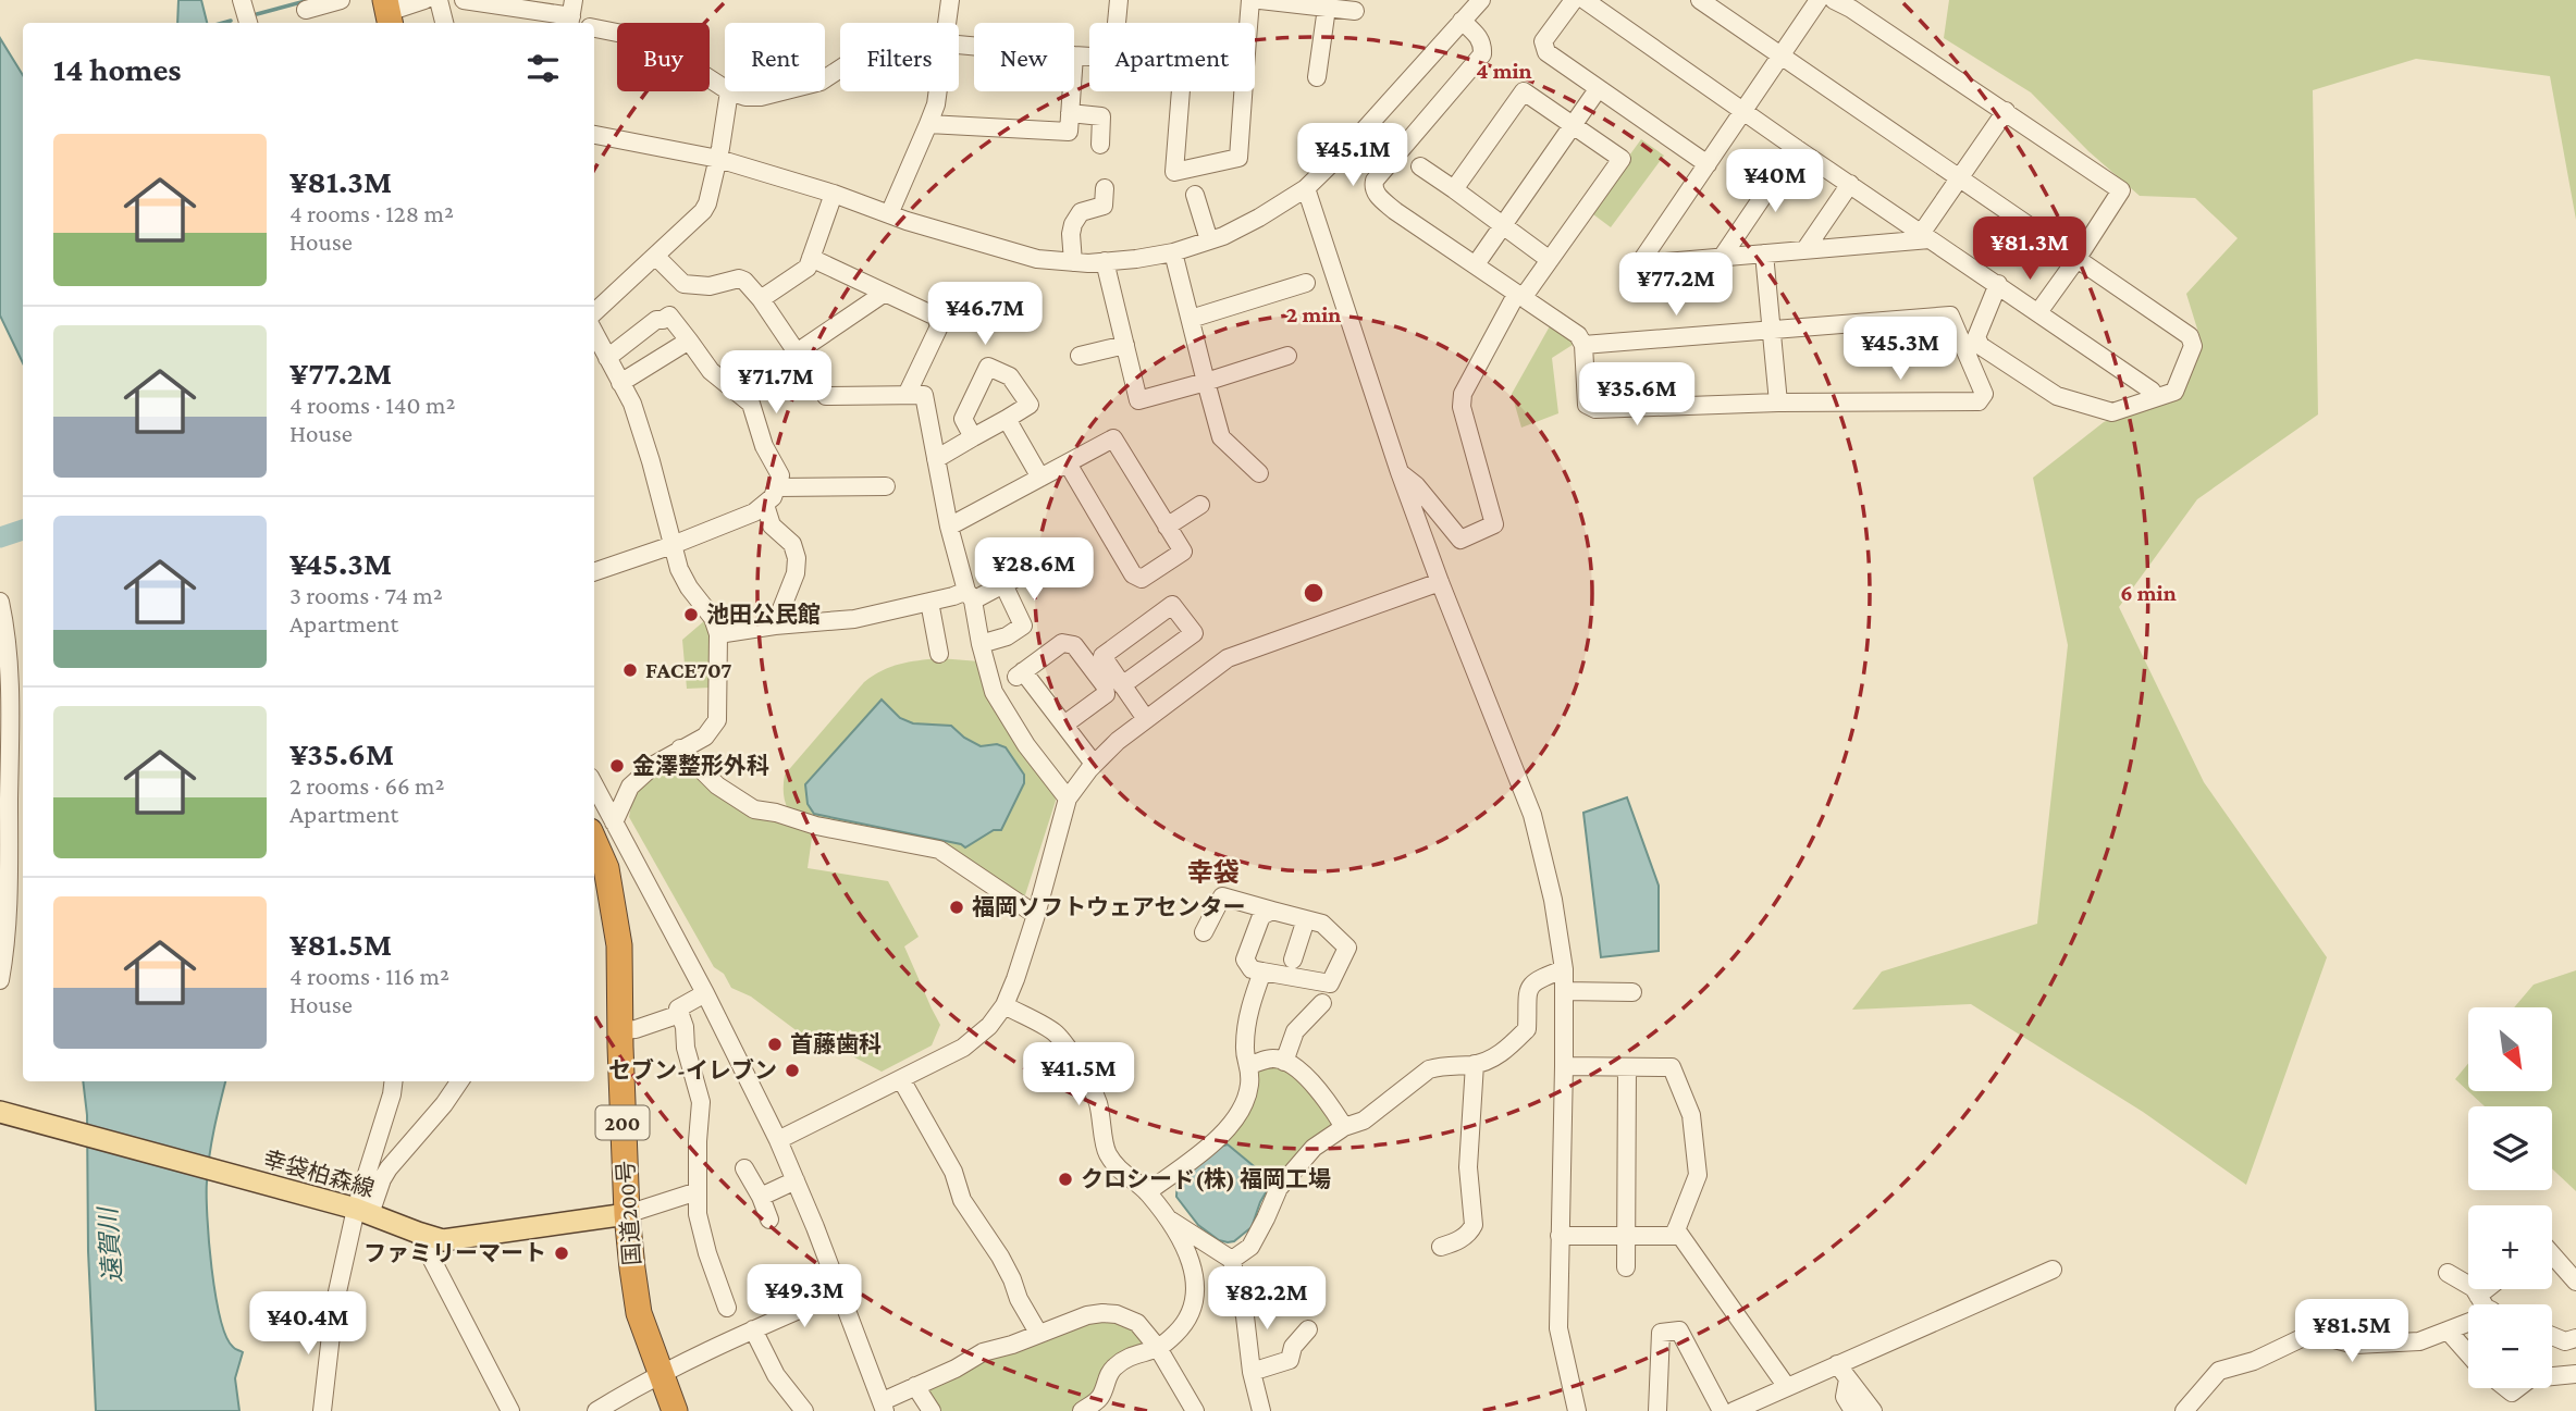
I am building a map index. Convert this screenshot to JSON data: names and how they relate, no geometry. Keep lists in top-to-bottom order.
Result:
{
  "streets": {
    "highway": ["200", "国道200号"],
    "main road": ["幸袋柏森線"]
  },
  "crossings": [
    ["幸袋柏森線", "国道200号"]
  ],
  "districts": ["幸袋"],
  "water": ["遠賀川"],
  "places": [
    "池田公民館",
    "FACE707",
    "金澤整形外科",
    "福岡ソフトウェアセンター",
    "首藤歯科",
    "セブン-イレブン",
    "クロシード(株) 福岡工場",
    "ファミリーマート"
  ],
  "north": "bottom right",
  "page": {
    "chip": [
      "Buy",
      "Rent",
      "Filters",
      "New",
      "Apartment"
    ],
    "heading": "14 homes",
    "list": [
      {
        "name": "¥81.3M",
        "note": "4 rooms · 128 m² · House"
      },
      {
        "name": "¥77.2M",
        "note": "4 rooms · 140 m² · House"
      },
      {
        "name": "¥45.3M",
        "note": "3 rooms · 74 m² · Apartment"
      },
      {
        "name": "¥35.6M",
        "note": "2 rooms · 66 m² · Apartment"
      },
      {
        "name": "¥81.5M",
        "note": "4 rooms · 116 m² · House"
      }
    ],
    "price": [
      "¥45.1M",
      "¥40M",
      "¥81.3M",
      "¥77.2M",
      "¥46.7M",
      "¥45.3M",
      "¥71.7M",
      "¥35.6M",
      "¥28.6M",
      "¥41.5M",
      "¥49.3M",
      "¥82.2M",
      "¥40.4M",
      "¥81.5M"
    ],
    "map_buttons": ["+", "−"]
  },
  "rings": ["4 min", "2 min", "6 min"]
}
